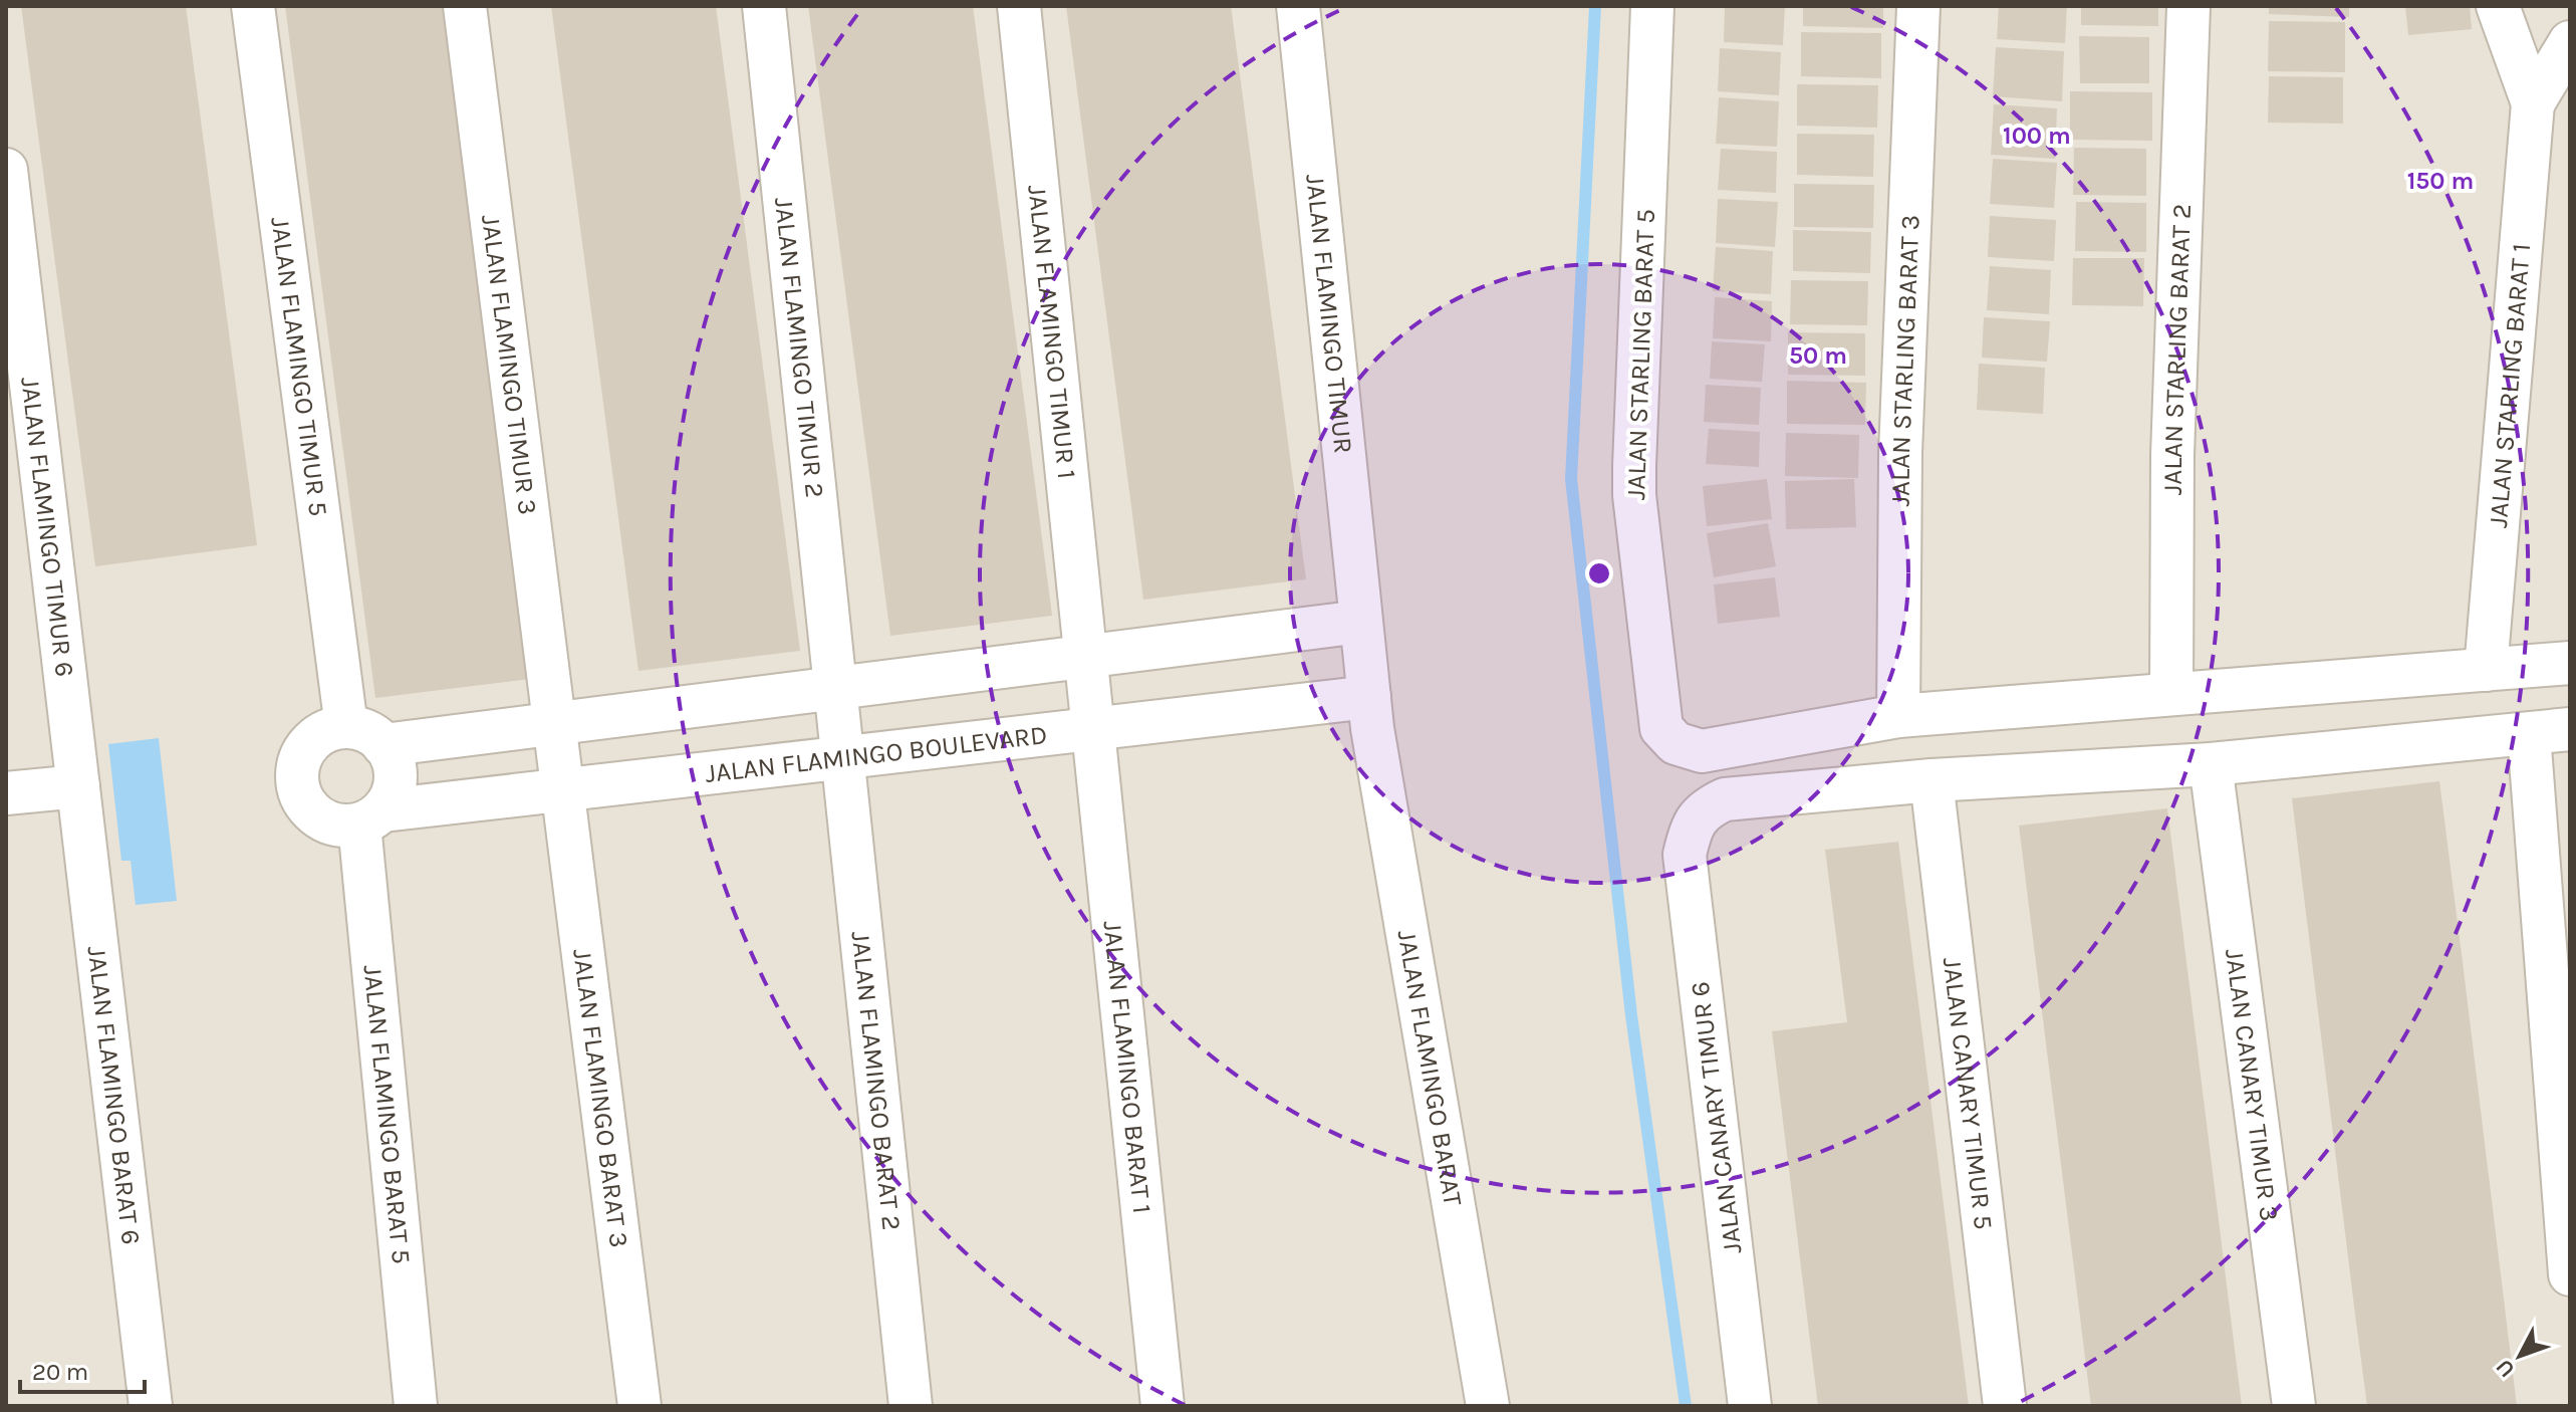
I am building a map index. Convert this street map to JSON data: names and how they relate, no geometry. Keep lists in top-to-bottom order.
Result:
{
  "streets": {
    "street": [
      "JALAN FLAMINGO TIMUR",
      "JALAN FLAMINGO TIMUR 1",
      "JALAN FLAMINGO TIMUR 2",
      "JALAN STARLING BARAT 2",
      "JALAN STARLING BARAT 5",
      "JALAN STARLING BARAT 3",
      "JALAN FLAMINGO TIMUR 3",
      "JALAN FLAMINGO TIMUR 5",
      "JALAN STARLING BARAT 1",
      "JALAN FLAMINGO TIMUR 6",
      "JALAN FLAMINGO BOULEVARD",
      "JALAN FLAMINGO BARAT 1",
      "JALAN FLAMINGO BARAT",
      "JALAN FLAMINGO BARAT 2",
      "JALAN CANARY TIMUR 3",
      "JALAN CANARY TIMUR 5",
      "JALAN FLAMINGO BARAT 6",
      "JALAN FLAMINGO BARAT 3",
      "JALAN FLAMINGO BARAT 5",
      "JALAN CANARY TIMUR 6"
    ]
  },
  "crossings": [
    ["JALAN FLAMINGO TIMUR", "JALAN FLAMINGO BOULEVARD"],
    ["JALAN FLAMINGO TIMUR", "JALAN FLAMINGO BARAT"],
    ["JALAN FLAMINGO TIMUR 1", "JALAN FLAMINGO BOULEVARD"],
    ["JALAN FLAMINGO TIMUR 1", "JALAN FLAMINGO BARAT 1"],
    ["JALAN FLAMINGO TIMUR 2", "JALAN FLAMINGO BOULEVARD"],
    ["JALAN FLAMINGO TIMUR 2", "JALAN FLAMINGO BARAT 2"],
    ["JALAN STARLING BARAT 5", "JALAN STARLING BARAT 3"],
    ["JALAN FLAMINGO TIMUR 3", "JALAN FLAMINGO BOULEVARD"],
    ["JALAN FLAMINGO TIMUR 3", "JALAN FLAMINGO BARAT 3"],
    ["JALAN FLAMINGO TIMUR 5", "JALAN FLAMINGO BOULEVARD"],
    ["JALAN FLAMINGO TIMUR 5", "JALAN FLAMINGO BARAT 5"],
    ["JALAN FLAMINGO TIMUR 6", "JALAN FLAMINGO BARAT 6"],
    ["JALAN FLAMINGO BOULEVARD", "JALAN FLAMINGO BARAT 1"],
    ["JALAN FLAMINGO BOULEVARD", "JALAN FLAMINGO BARAT"],
    ["JALAN FLAMINGO BOULEVARD", "JALAN FLAMINGO BARAT 2"],
    ["JALAN FLAMINGO BOULEVARD", "JALAN FLAMINGO BARAT 3"],
    ["JALAN FLAMINGO BOULEVARD", "JALAN FLAMINGO BARAT 5"],
    ["JALAN CANARY TIMUR 5", "JALAN CANARY TIMUR 6"]
  ],
  "scale_bar": "20 m",
  "north": "bottom left",
  "rings": ["100 m", "150 m", "50 m"]
}
